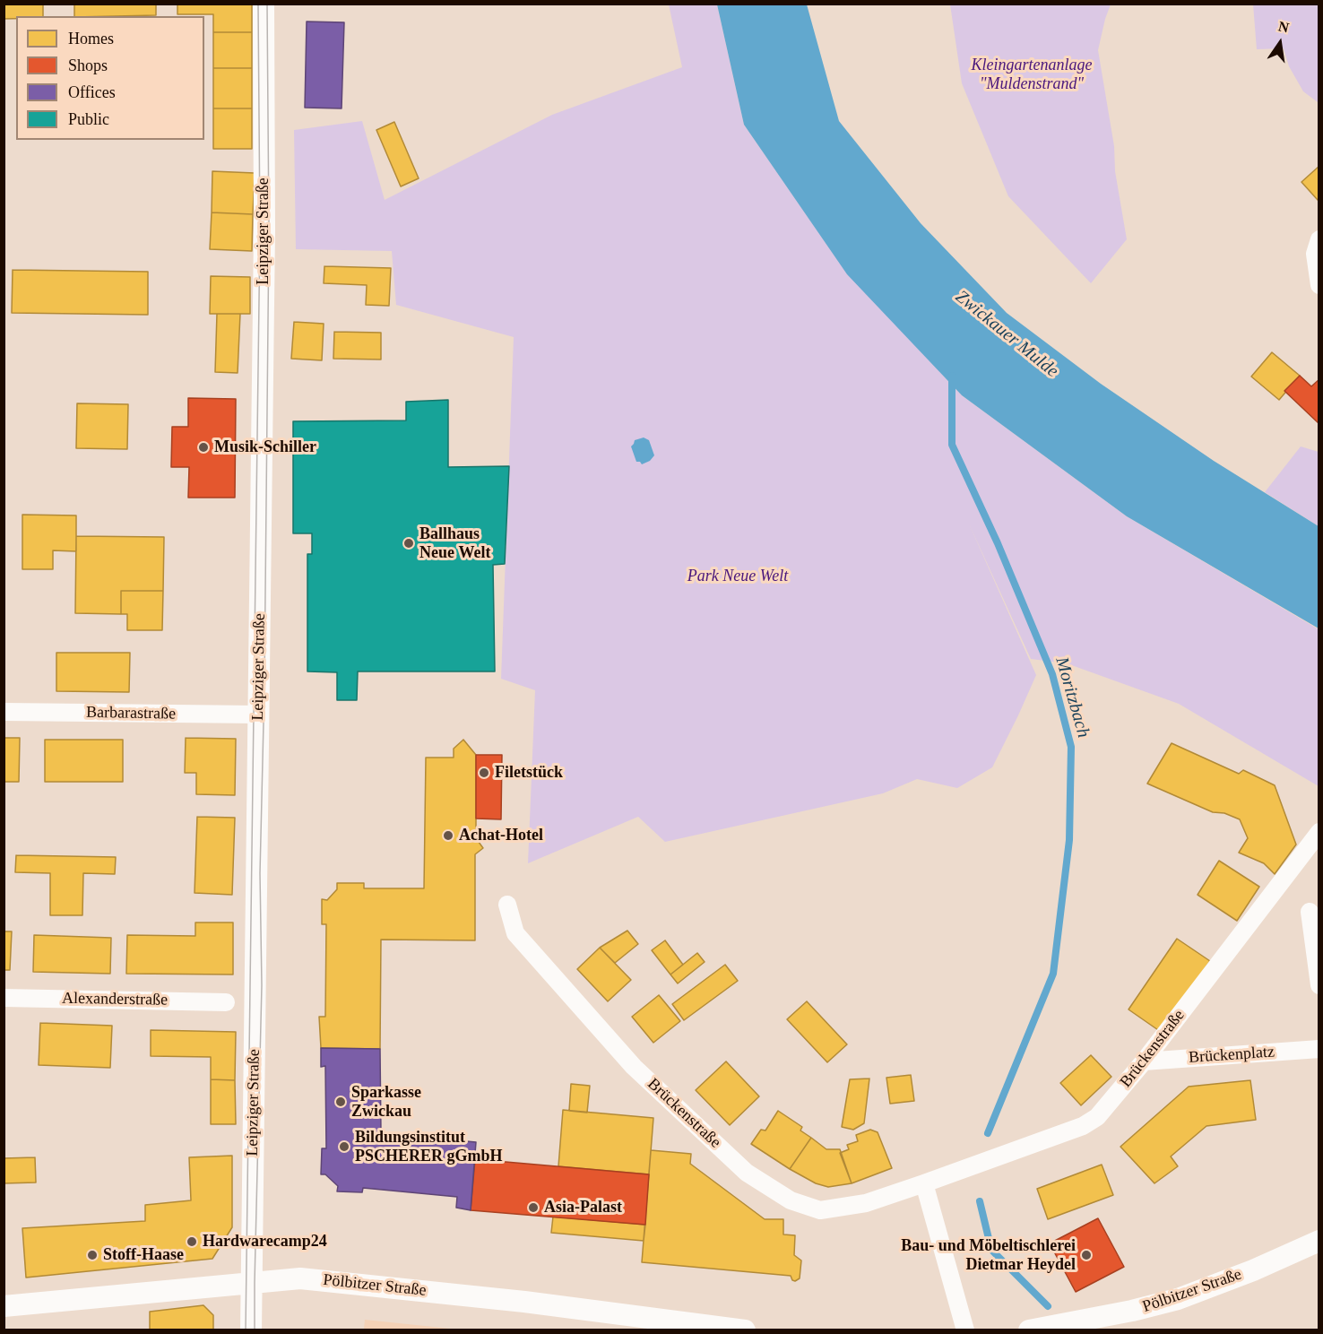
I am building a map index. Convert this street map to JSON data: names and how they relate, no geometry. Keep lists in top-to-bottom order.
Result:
{
  "streets": {
    "street": [
      "Leipziger Straße",
      "Barbarastraße",
      "Alexanderstraße",
      "Brückenstraße",
      "Brückenplatz",
      "Pölbitzer Straße"
    ]
  },
  "crossings": [
    ["Leipziger Straße", "Barbarastraße"],
    ["Leipziger Straße", "Pölbitzer Straße"],
    ["Brückenstraße", "Brückenplatz"]
  ],
  "water": ["Zwickauer Mulde", "Moritzbach"],
  "parks": ["Kleingartenanlage \"Muldenstrand\"", "Park Neue Welt"],
  "places": [
    "Musik-Schiller",
    "Ballhaus Neue Welt",
    "Filetstück",
    "Achat-Hotel",
    "Sparkasse Zwickau",
    "Bildungsinstitut PSCHERER gGmbH",
    "Asia-Palast",
    "Hardwarecamp24",
    "Stoff-Haase",
    "Bau- und Möbeltischlerei Dietmar Heydel"
  ],
  "legend": [
    "Homes",
    "Shops",
    "Offices",
    "Public"
  ],
  "north": "top"
}
